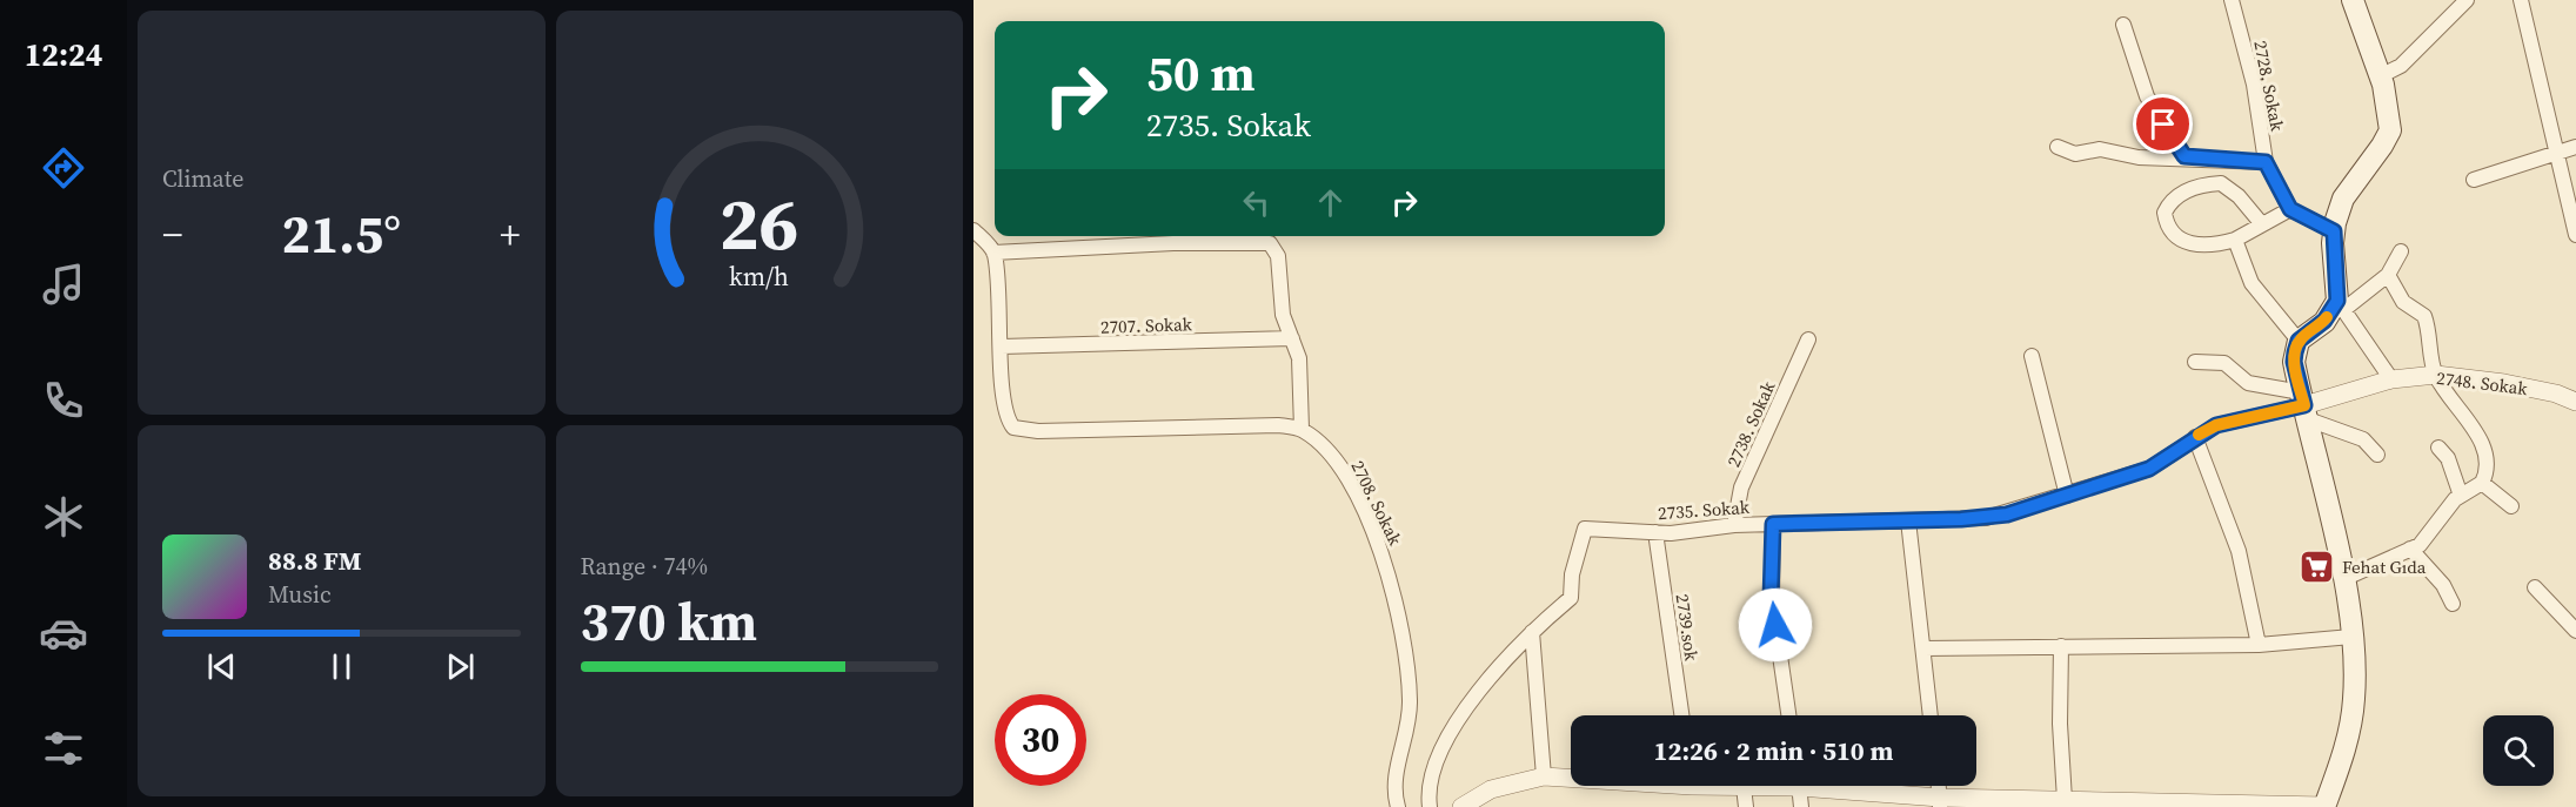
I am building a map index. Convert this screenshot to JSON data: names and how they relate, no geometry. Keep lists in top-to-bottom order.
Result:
{
  "streets": {
    "street": [
      "2728. Sokak",
      "2707. Sokak",
      "2748. Sokak",
      "2738. Sokak",
      "2708. Sokak",
      "2735. Sokak",
      "2739.sok"
    ]
  },
  "crossings": [
    ["2748. Sokak", "2735. Sokak"],
    ["2738. Sokak", "2735. Sokak"],
    ["2735. Sokak", "2739.sok"]
  ],
  "places": {
    "supermarket": ["Fehat Gıda"]
  },
  "page": {
    "tabs": "12:24",
    "tile": [
      "Climate",
      ["Range · 74%", "370 km"]
    ],
    "turn": ["50 m", "2735. Sokak"],
    "heat": ["−", "21.5°", "+"],
    "song": ["88.8 FM", "Music"],
    "limit": "30",
    "trip": "12:26 · 2 min · 510 m",
    "gauge": ["26", "km/h"]
  }
}
